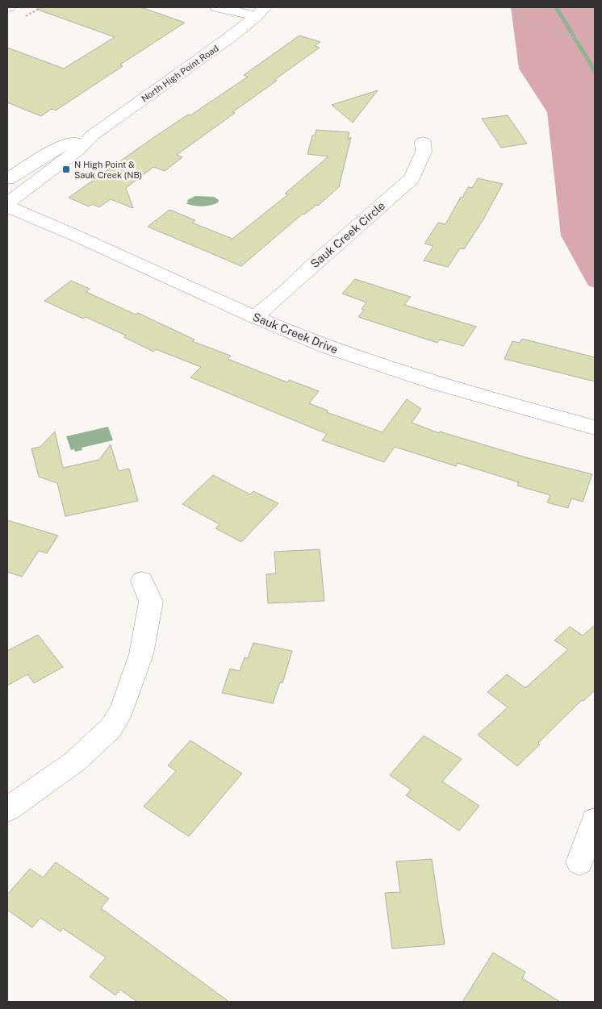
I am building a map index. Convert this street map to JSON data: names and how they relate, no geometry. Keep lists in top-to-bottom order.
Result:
{
  "streets": {
    "street": ["North High Point Road", "Sauk Creek Circle", "Sauk Creek Drive"]
  },
  "crossings": [
    ["Sauk Creek Circle", "Sauk Creek Drive"]
  ],
  "places": {
    "transit": ["N High Point & Sauk Creek (NB)"]
  }
}
